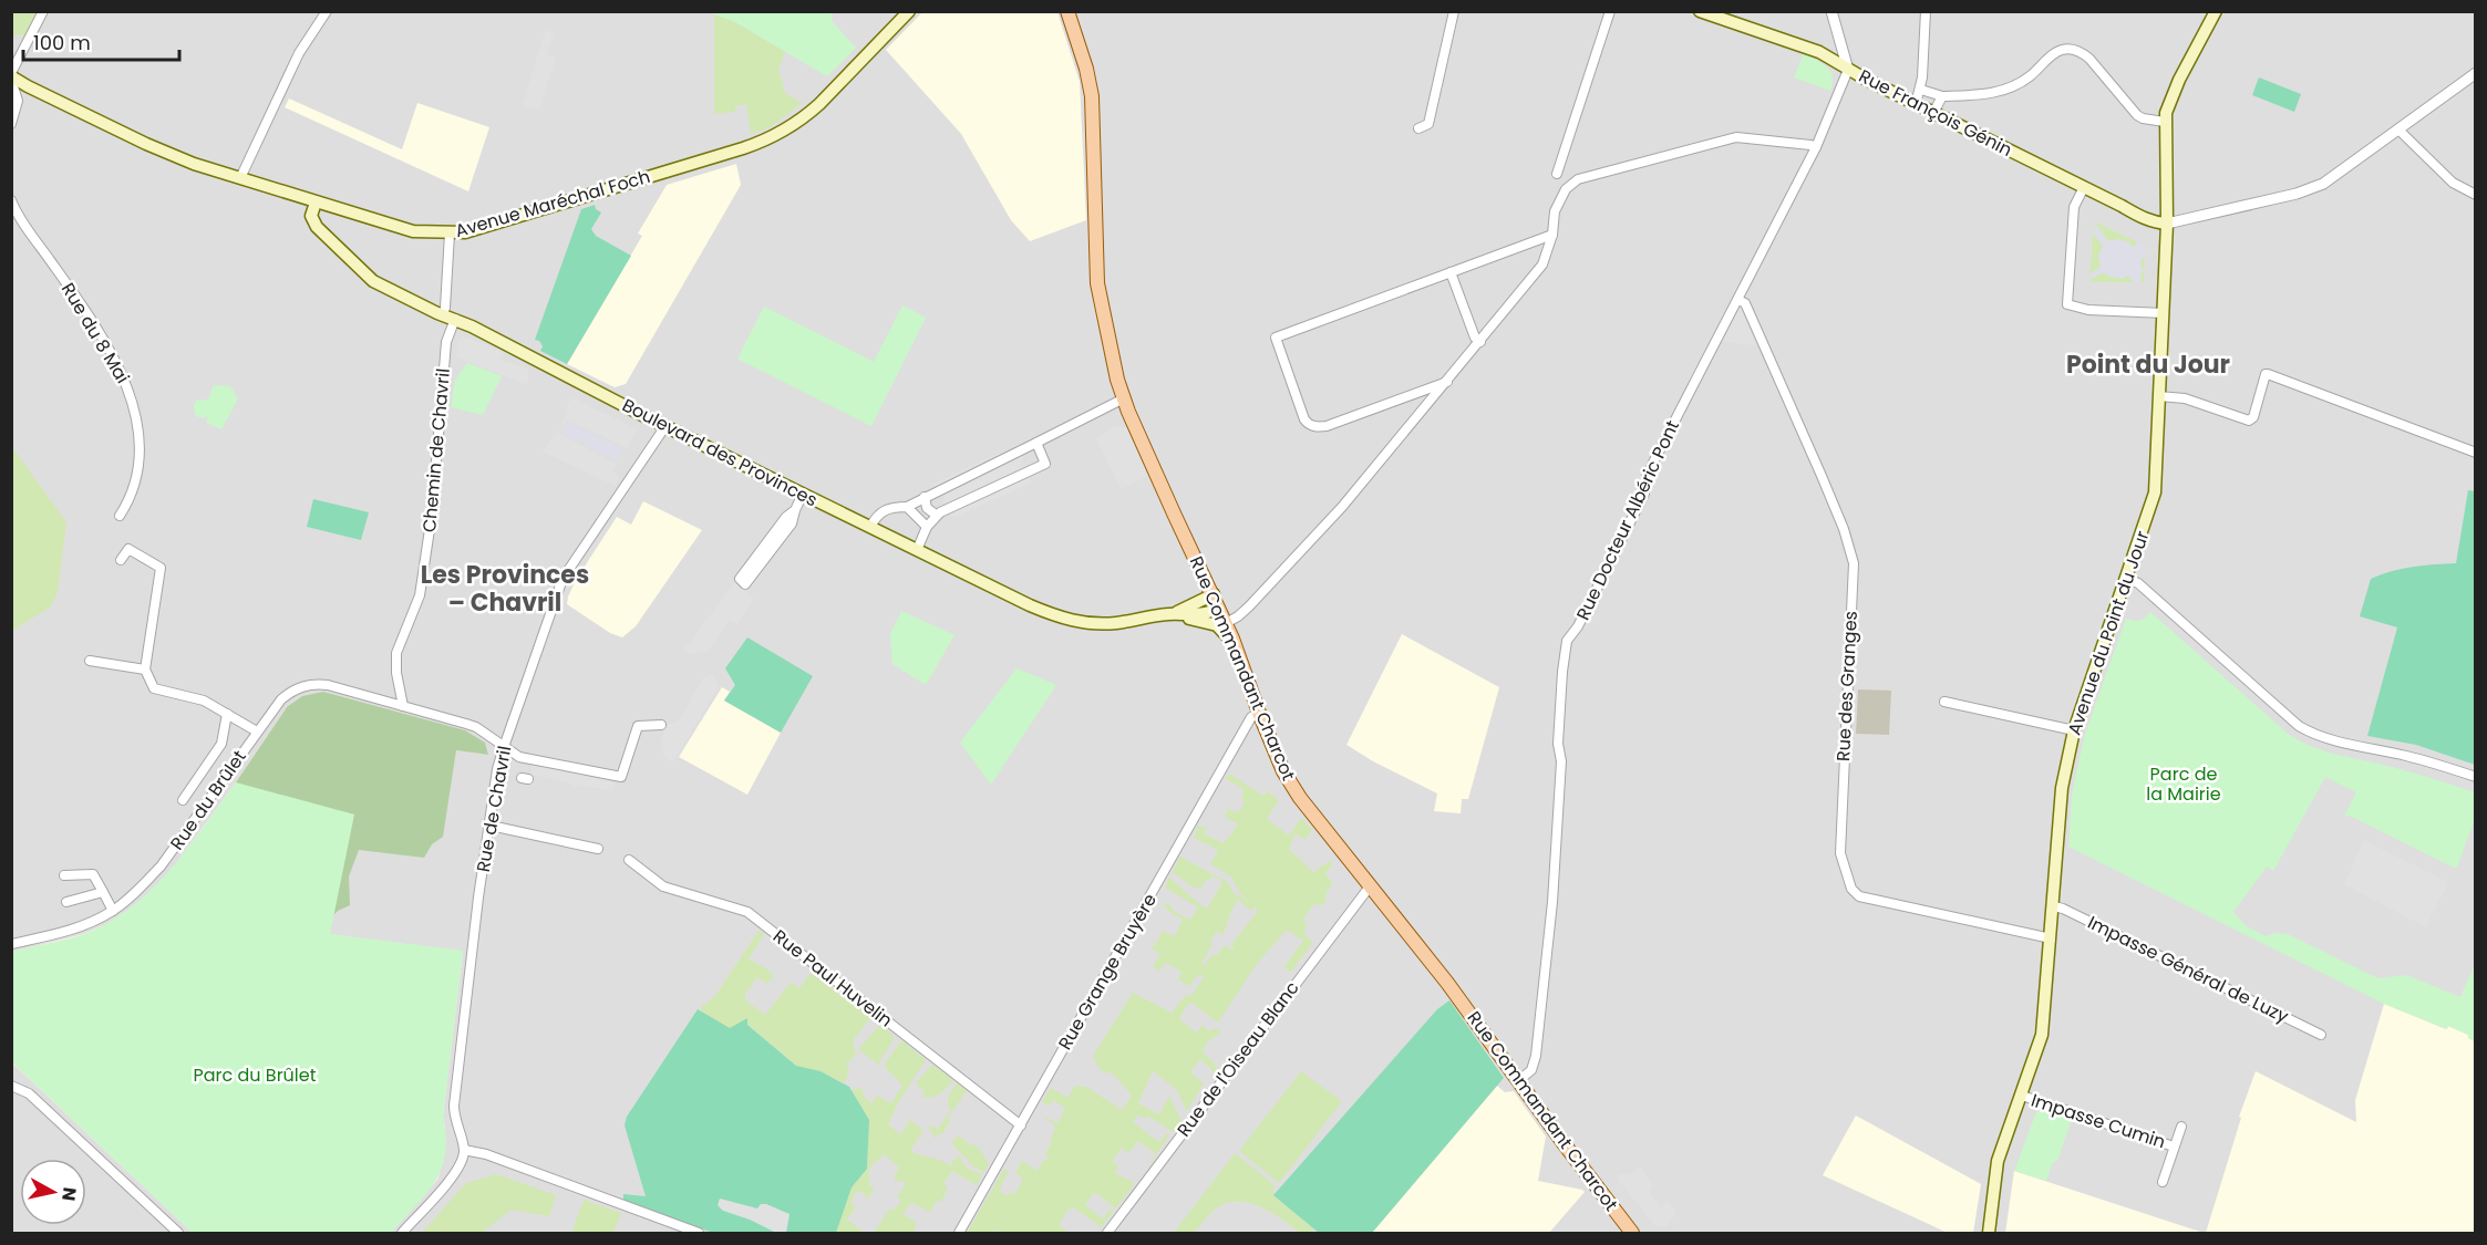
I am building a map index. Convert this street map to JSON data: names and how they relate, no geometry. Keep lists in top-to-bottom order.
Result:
{
  "streets": {
    "main road": [
      "Rue François Génin",
      "Avenue Maréchal Foch",
      "Boulevard des Provinces",
      "Avenue du Point du Jour",
      "Rue Commandant Charcot"
    ],
    "street": [
      "Rue du 8 Mai",
      "Chemin de Chavril",
      "Rue Docteur Albéric Pont",
      "Rue des Granges",
      "Rue du Brûlet",
      "Rue de Chavril",
      "Impasse Général de Luzy",
      "Rue Grange Bruyère",
      "Rue Paul Huvelin",
      "Rue de l'Oiseau Blanc",
      "Impasse Cumin"
    ]
  },
  "crossings": [
    ["Rue François Génin", "Rue Docteur Albéric Pont"],
    ["Rue François Génin", "Avenue du Point du Jour"],
    ["Avenue Maréchal Foch", "Chemin de Chavril"],
    ["Avenue Maréchal Foch", "Boulevard des Provinces"],
    ["Chemin de Chavril", "Boulevard des Provinces"],
    ["Chemin de Chavril", "Rue du Brûlet"],
    ["Boulevard des Provinces", "Rue Commandant Charcot"],
    ["Boulevard des Provinces", "Rue de Chavril"],
    ["Rue Docteur Albéric Pont", "Rue Commandant Charcot"],
    ["Rue Docteur Albéric Pont", "Rue des Granges"],
    ["Avenue du Point du Jour", "Rue des Granges"],
    ["Avenue du Point du Jour", "Impasse Général de Luzy"],
    ["Avenue du Point du Jour", "Impasse Cumin"],
    ["Rue Commandant Charcot", "Rue Grange Bruyère"],
    ["Rue Commandant Charcot", "Rue de l'Oiseau Blanc"],
    ["Rue Grange Bruyère", "Rue Paul Huvelin"]
  ],
  "districts": ["Point du Jour", "Les Provinces – Chavril"],
  "parks": ["Parc de la Mairie", "Parc du Brûlet"],
  "scale_bar": "100 m",
  "north": "right"
}
